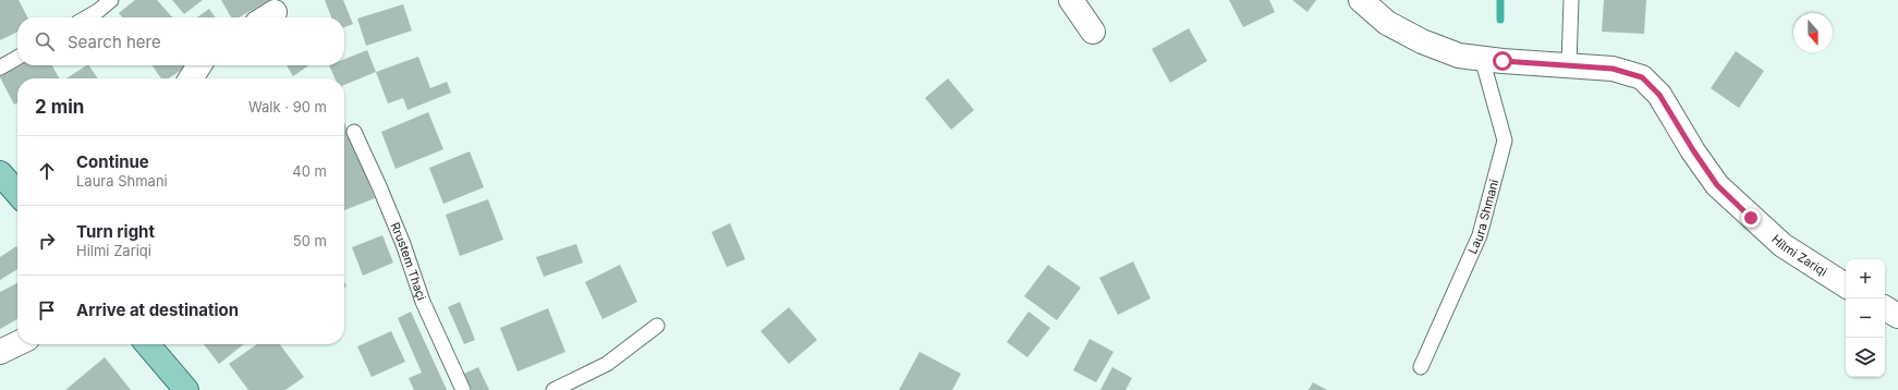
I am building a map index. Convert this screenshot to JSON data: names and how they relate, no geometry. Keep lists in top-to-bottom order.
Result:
{
  "streets": {
    "street": ["Hilmi Zariqi"],
    "lane": ["Laura Shmani", "Rrustem Thaçi"]
  },
  "north": "bottom",
  "page": {
    "search": "Search here",
    "heading": ["2 min", "Walk · 90 m"],
    "list": [
      ["Continue", "Laura Shmani", "40 m"],
      ["Turn right", "Hilmi Zariqi", "50 m"],
      "Arrive at destination"
    ],
    "map_buttons": ["+", "−"]
  }
}
